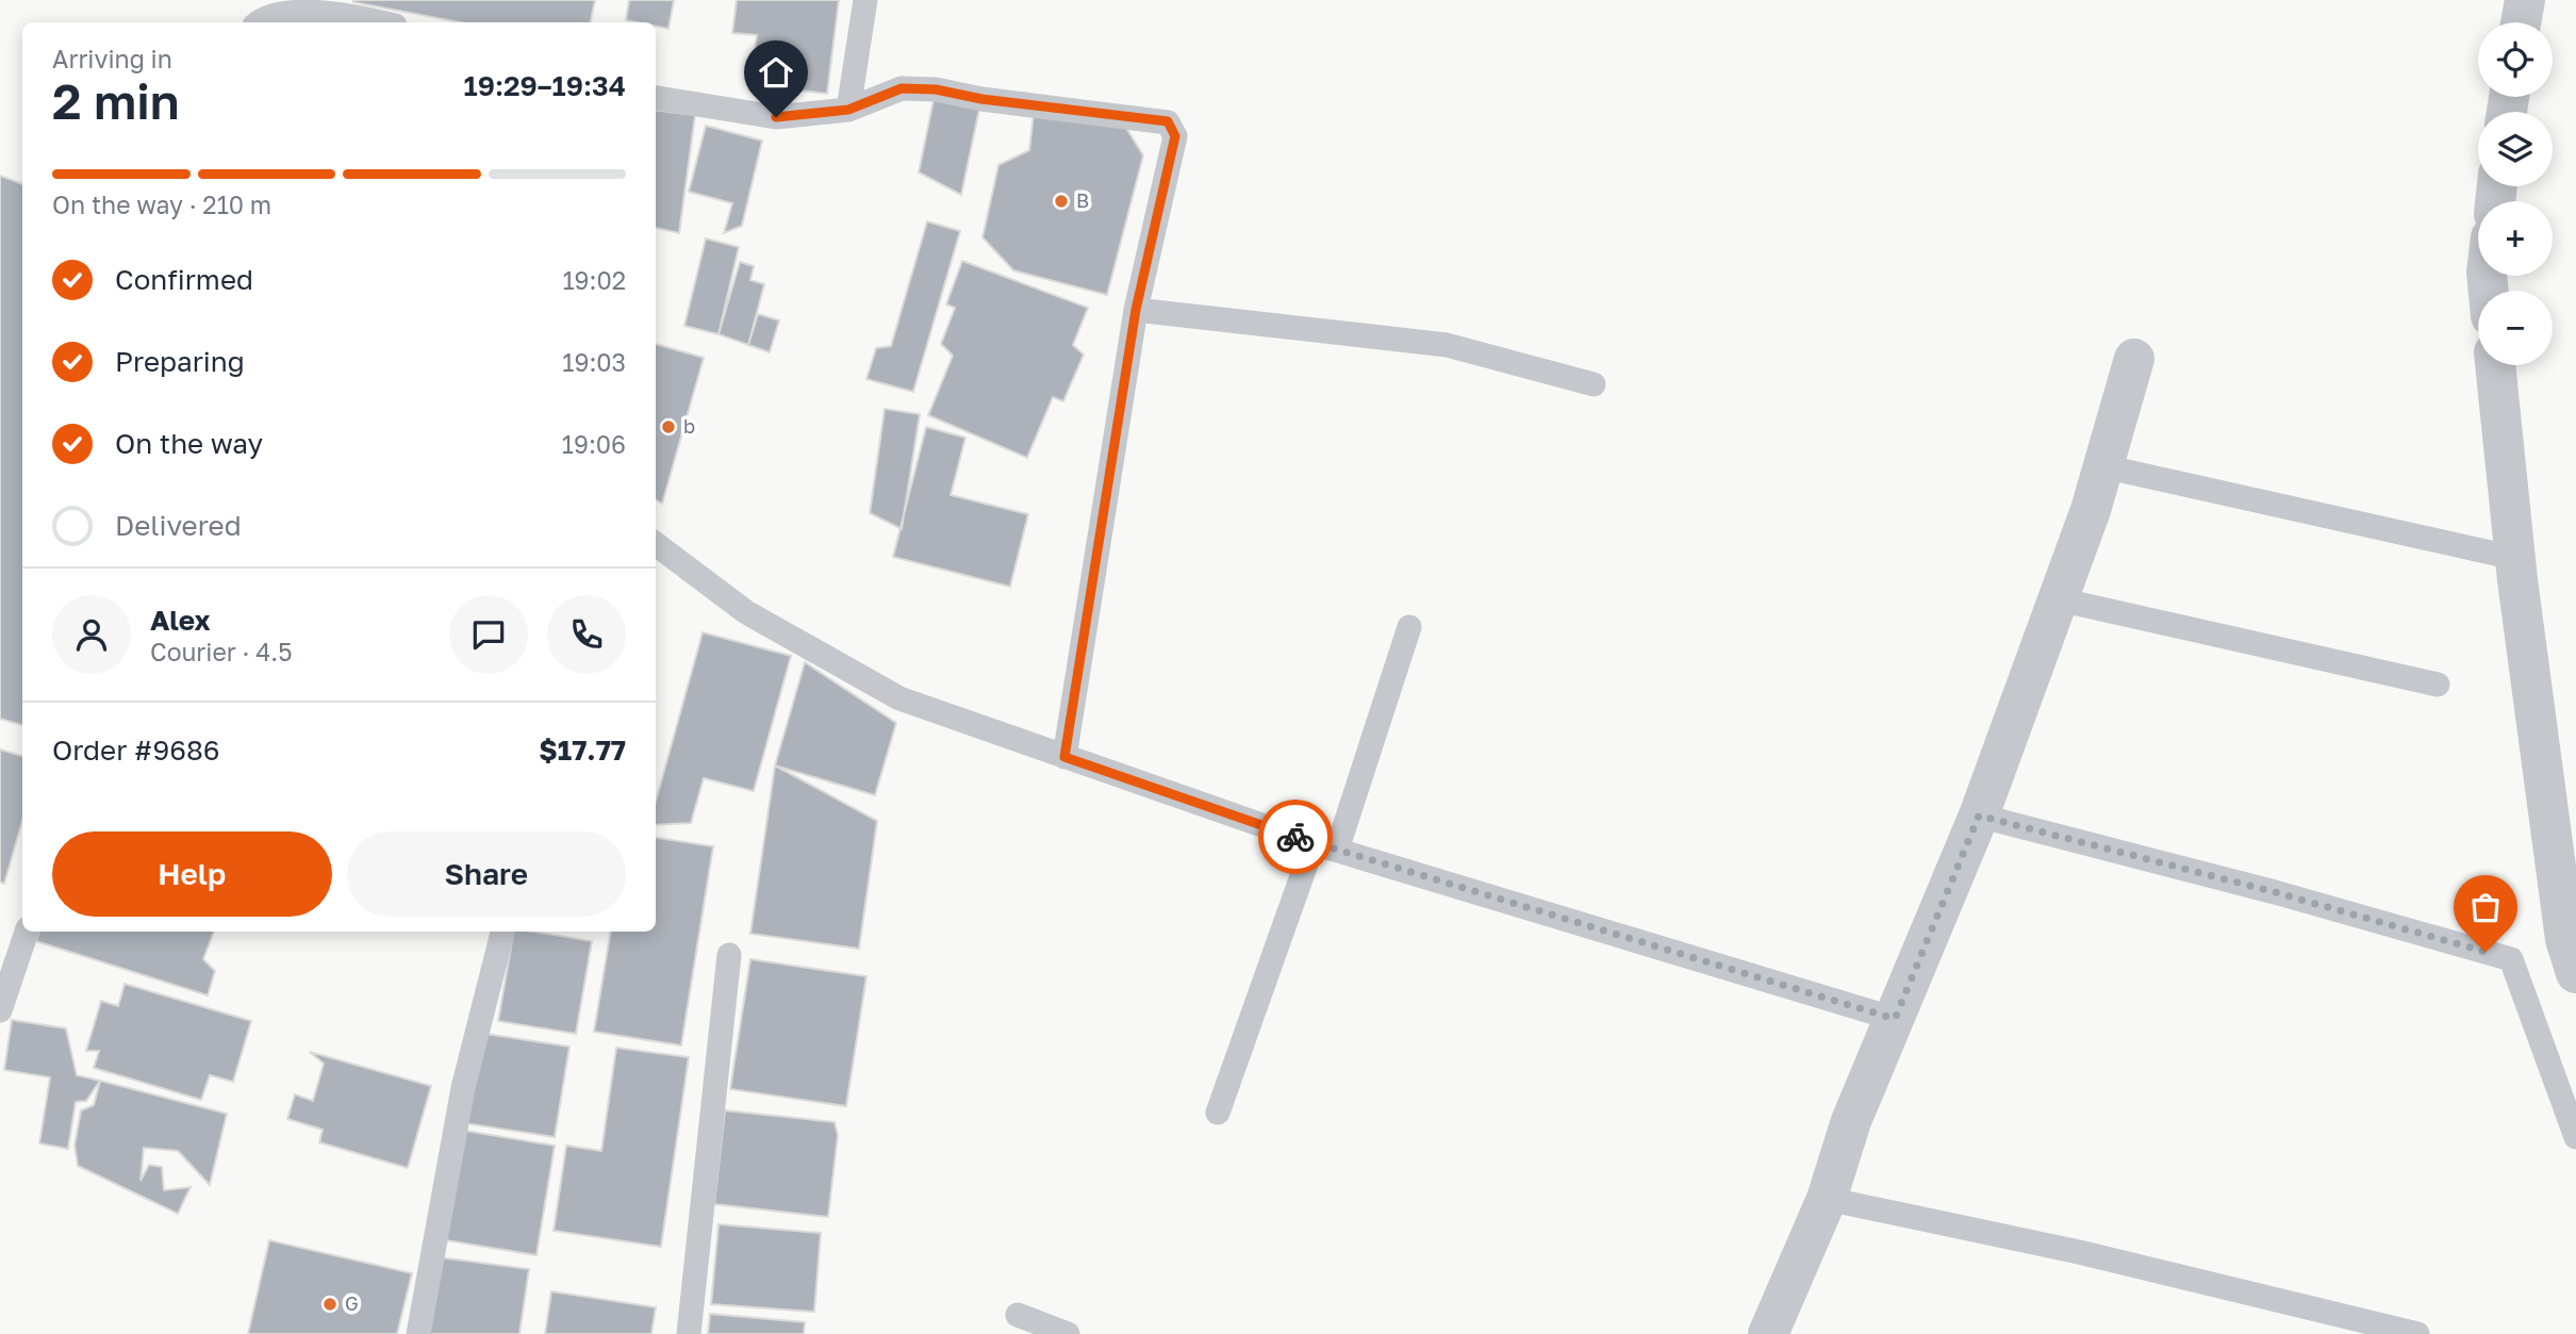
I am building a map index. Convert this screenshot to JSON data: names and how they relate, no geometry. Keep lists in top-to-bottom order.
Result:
{
  "places": ["B", "b", "G"],
  "page": {
    "map_buttons": ["+", "−"],
    "heading": ["2 min", "Arriving in", "19:29–19:34"],
    "panel": [
      "Alex",
      "Courier · 4.5",
      "Order #9686",
      "$17.77"
    ],
    "bar": "On the way · 210 m",
    "list": [
      ["Confirmed", "19:02"],
      ["Preparing", "19:03"],
      ["On the way", "19:06"],
      "Delivered"
    ],
    "buttons": ["Help", "Share"]
  }
}
